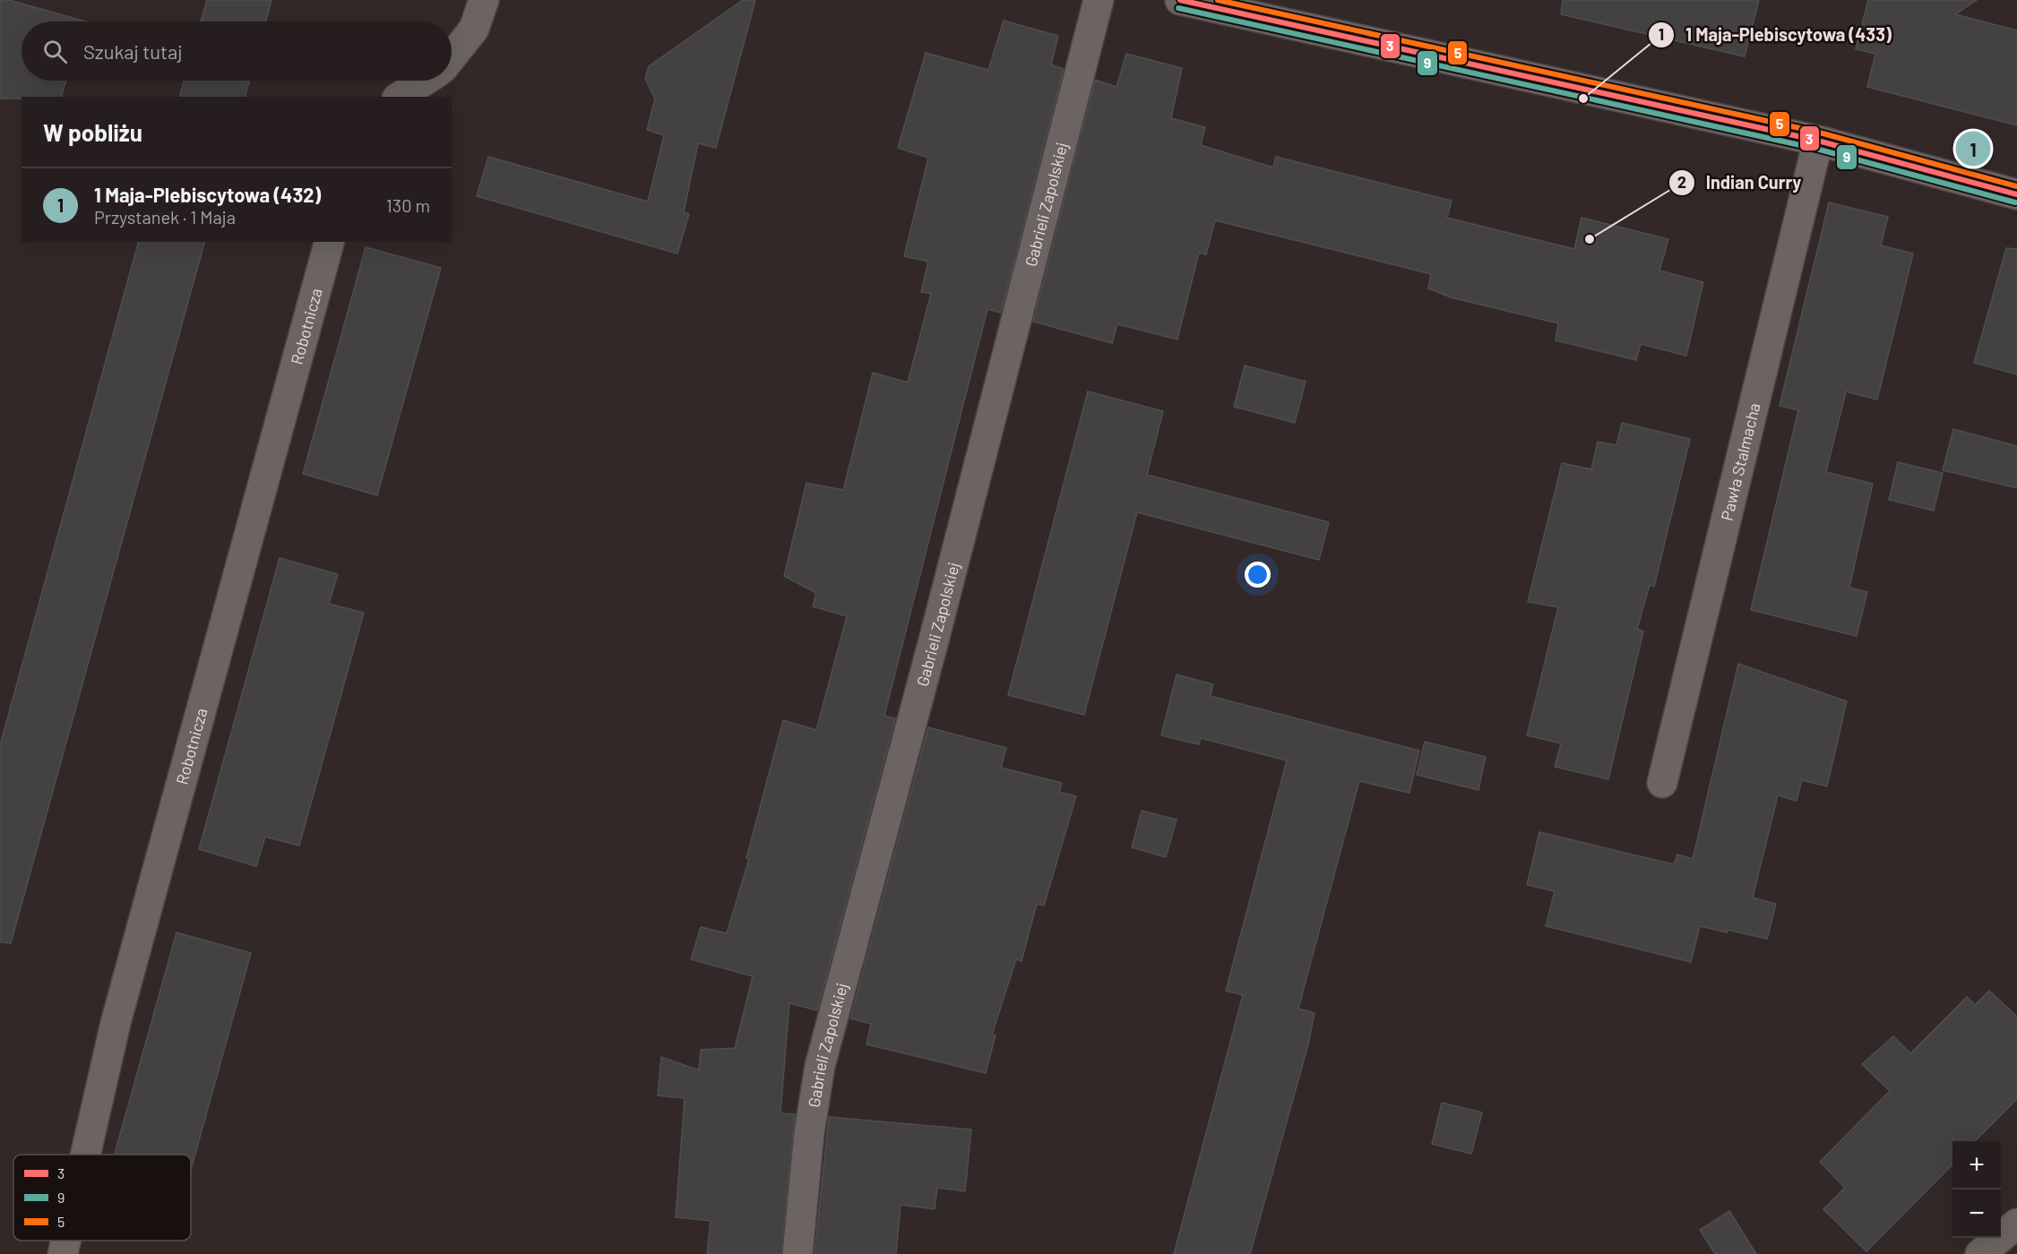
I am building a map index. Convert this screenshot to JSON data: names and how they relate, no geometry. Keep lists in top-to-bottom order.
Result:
{
  "streets": {
    "street": ["Gabrieli Zapolskiej", "Robotnicza", "Pawła Stalmacha"]
  },
  "places": ["1 Maja-Plebiscytowa (433)", "Indian Curry"],
  "lines": ["transit line 3", "transit line 5", "transit line 9"],
  "legend": ["3", "9", "5"],
  "page": {
    "search": "Szukaj tutaj",
    "heading": "W pobliżu",
    "pins": "1",
    "list": [
      {
        "mark": "1",
        "name": "1 Maja-Plebiscytowa (432)",
        "note": "Przystanek · 1 Maja",
        "value": "130 m"
      }
    ],
    "map_buttons": ["+", "−"]
  }
}
